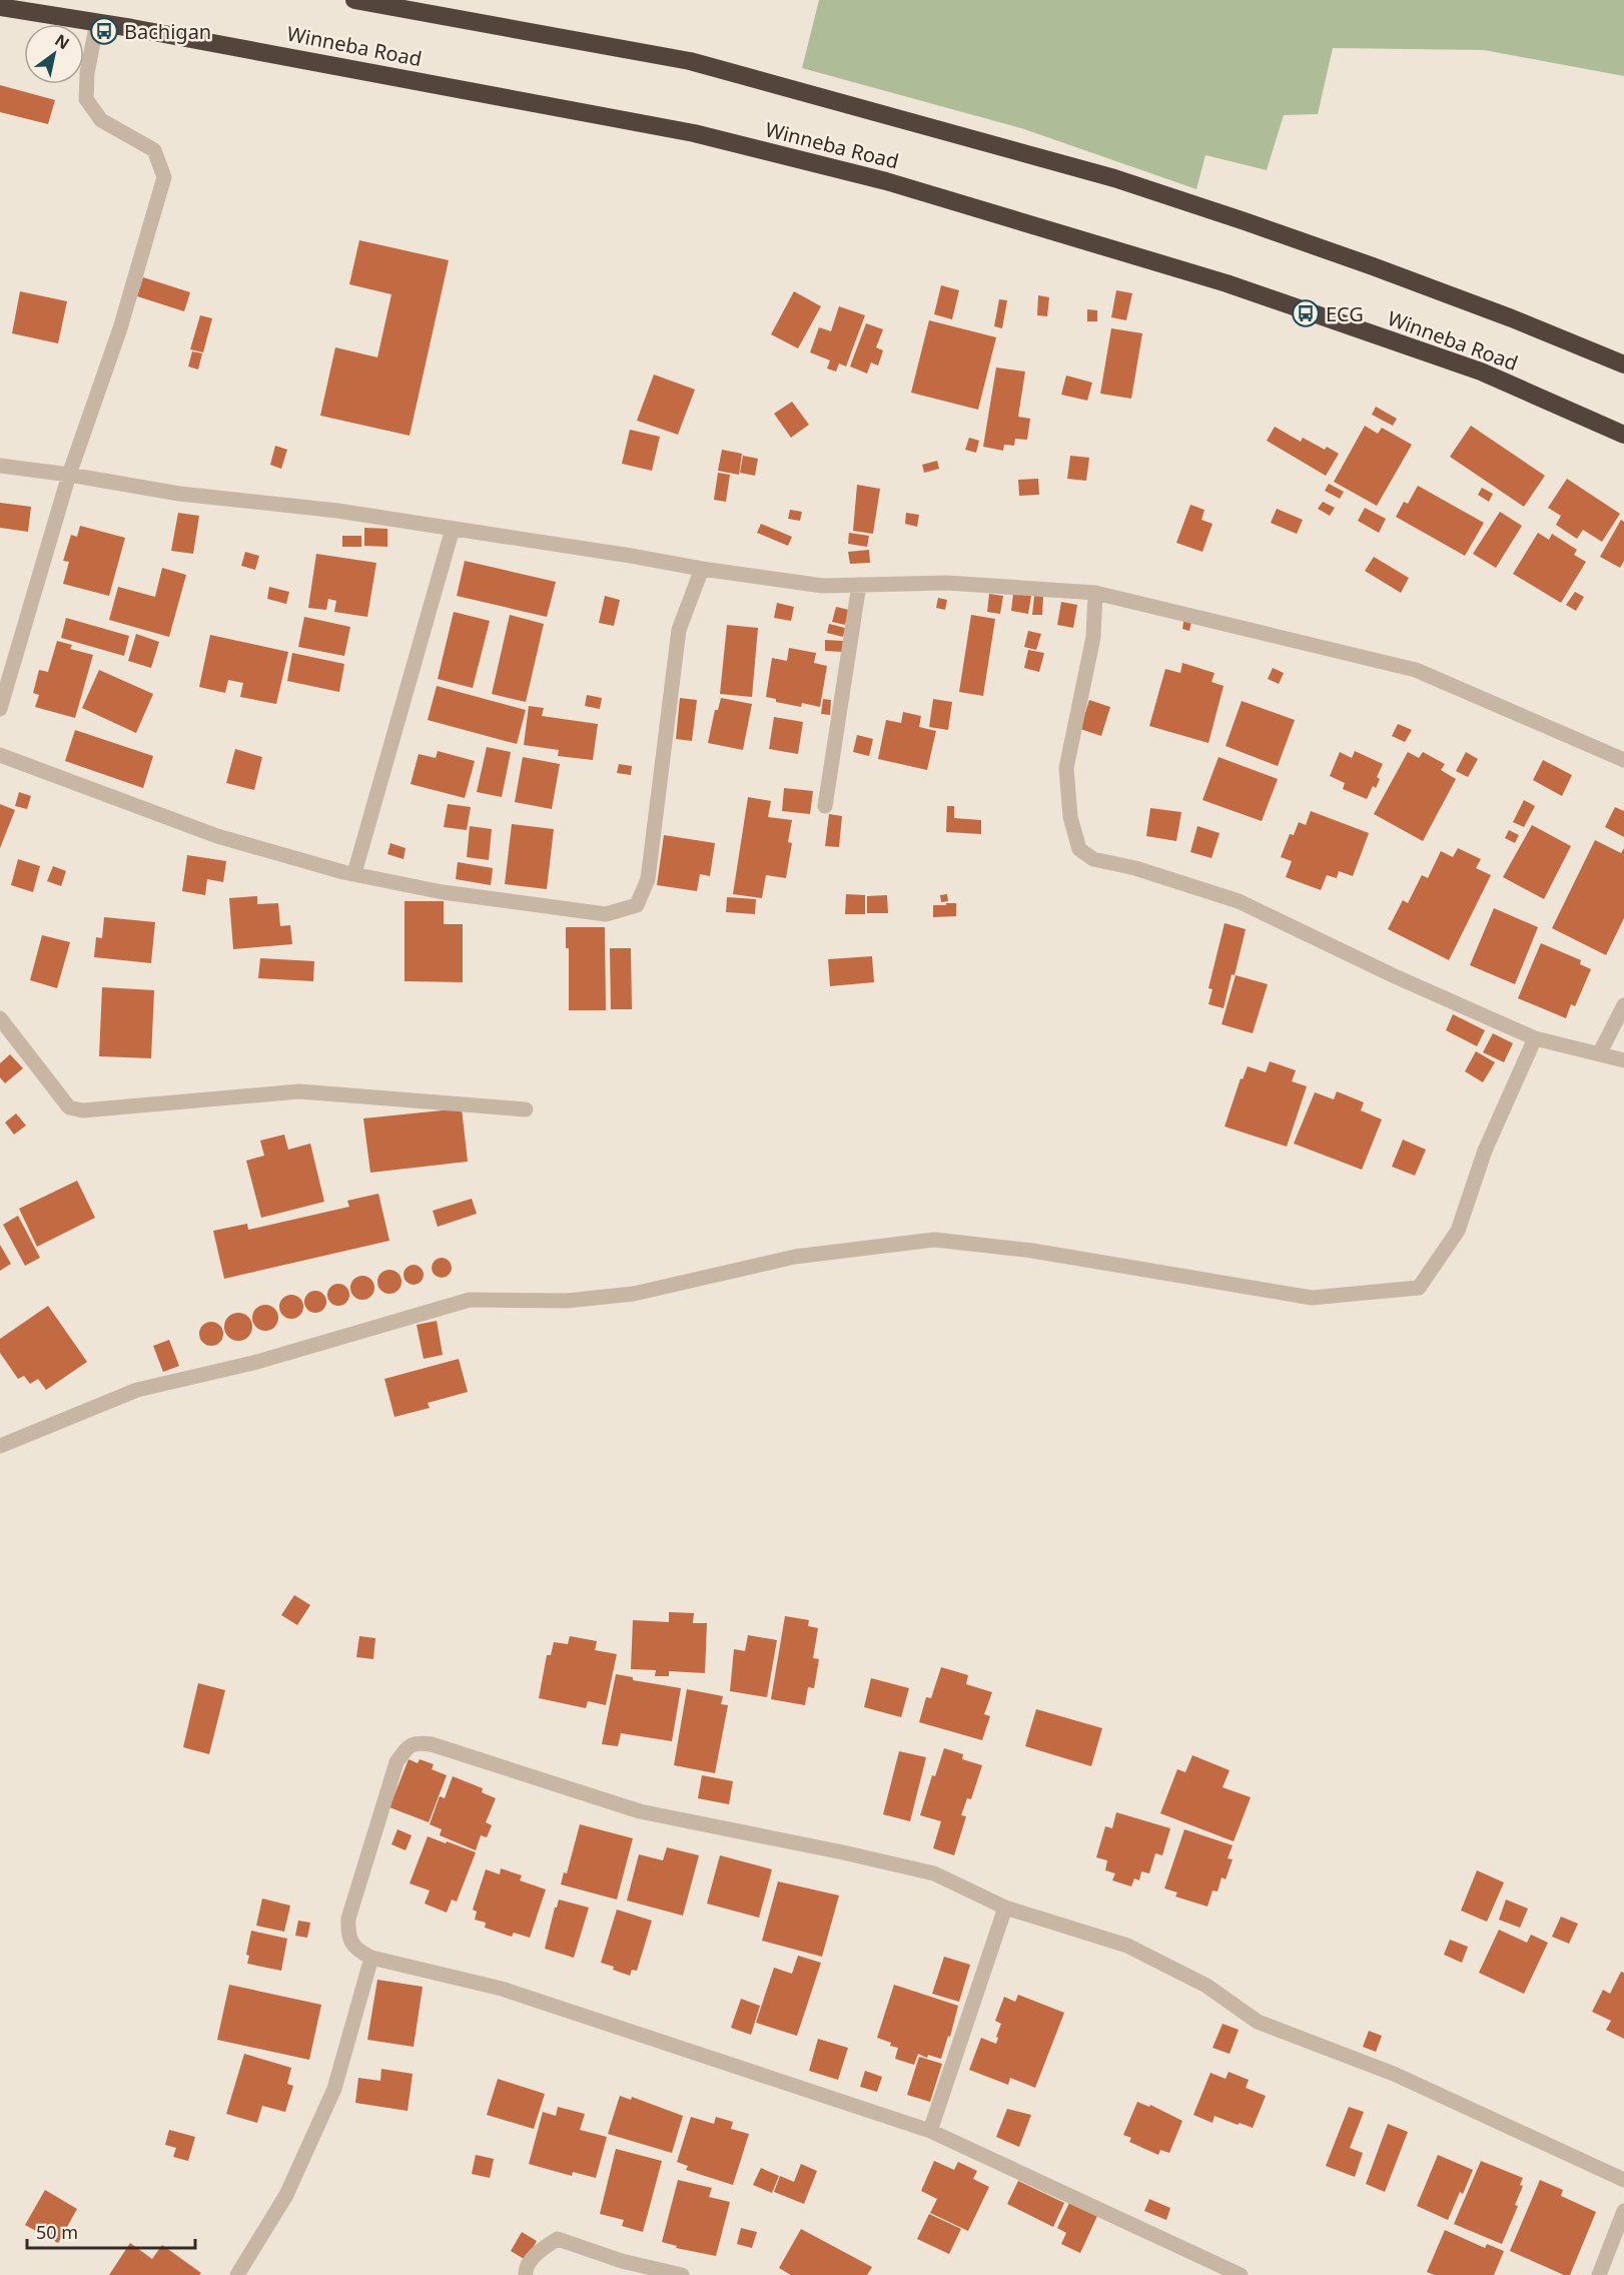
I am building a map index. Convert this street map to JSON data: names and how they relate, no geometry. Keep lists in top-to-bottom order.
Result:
{
  "streets": {
    "highway": ["Winneba Road"]
  },
  "places": {
    "bus stop": ["Bachigan", "ECG"]
  },
  "scale_bar": "50 m",
  "north": "top right"
}
